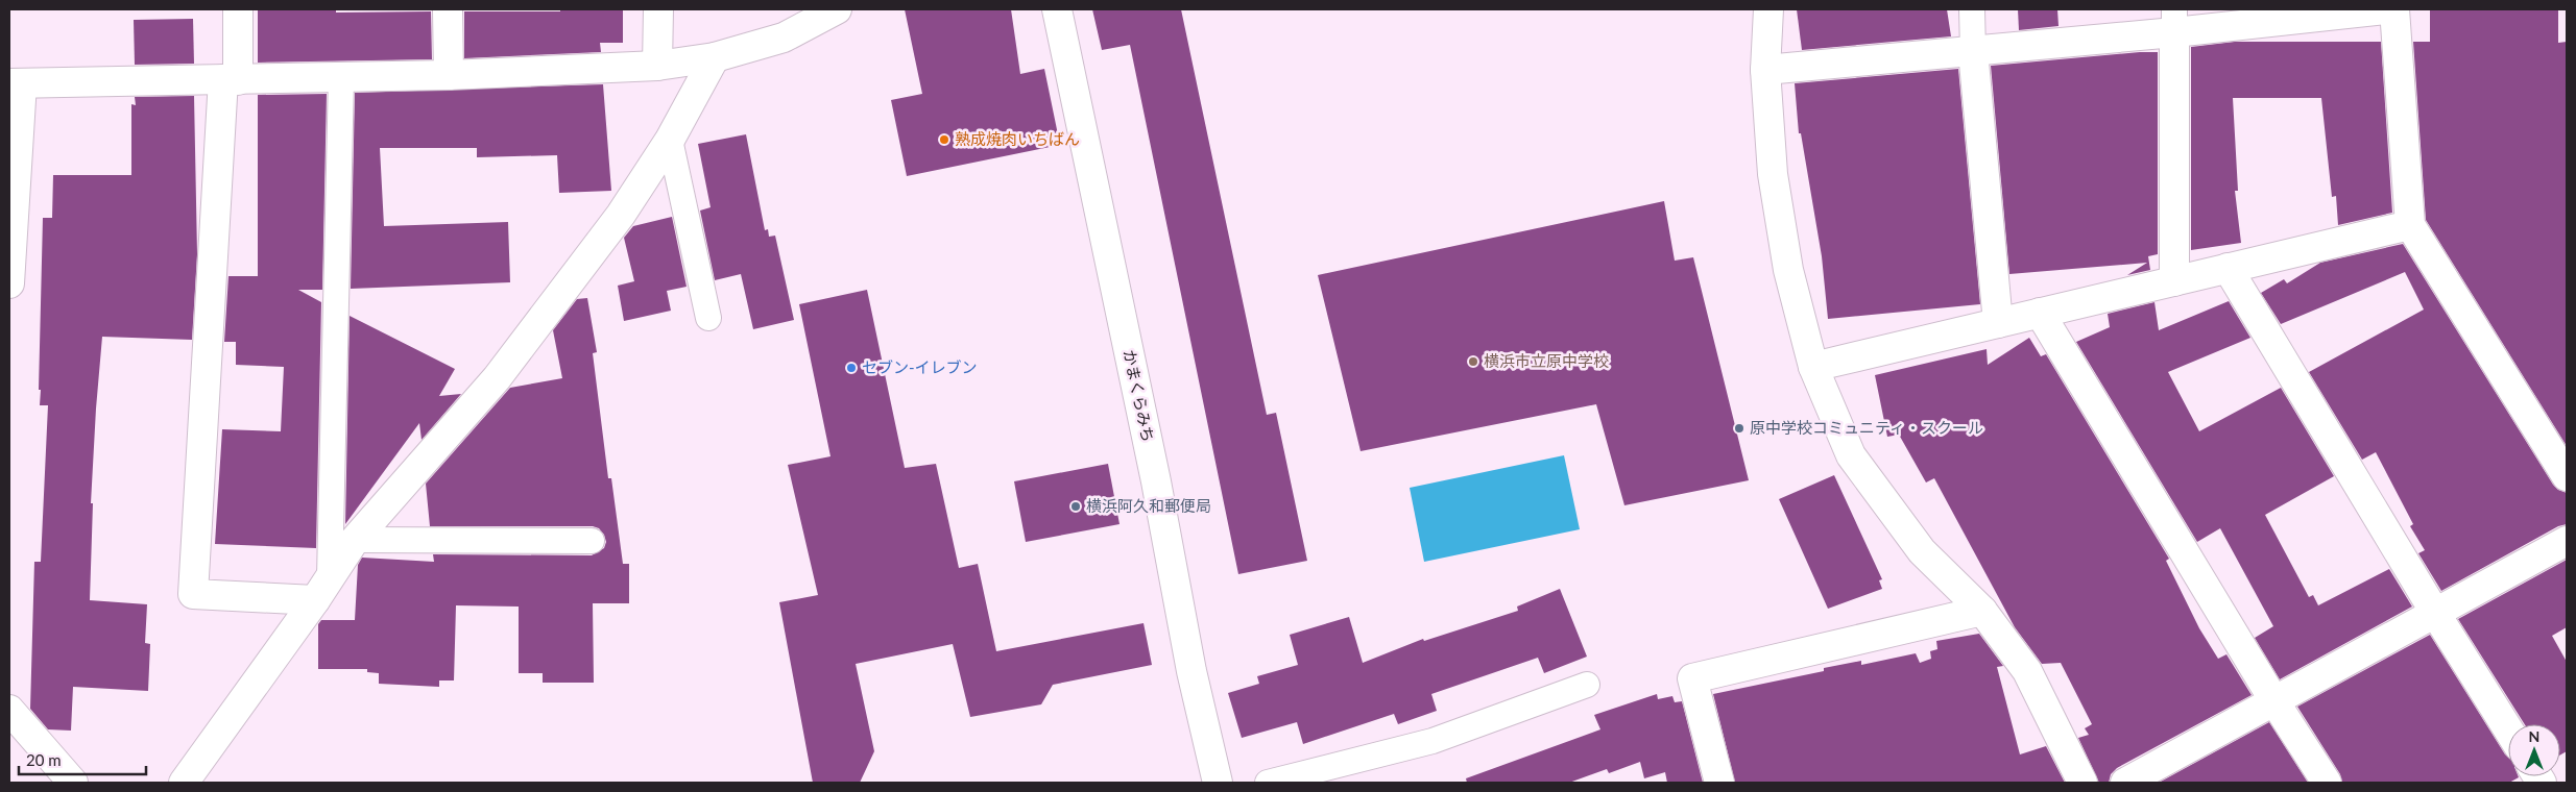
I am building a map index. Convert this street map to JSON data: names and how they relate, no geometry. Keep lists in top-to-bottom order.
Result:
{
  "streets": {
    "street": ["かまくらみち"]
  },
  "places": [
    "熟成焼肉いちばん",
    "横浜市立原中学校",
    "セブン-イレブン",
    "原中学校コミュニティ・スクール",
    "横浜阿久和郵便局"
  ],
  "scale_bar": "20 m",
  "north": "top"
}
